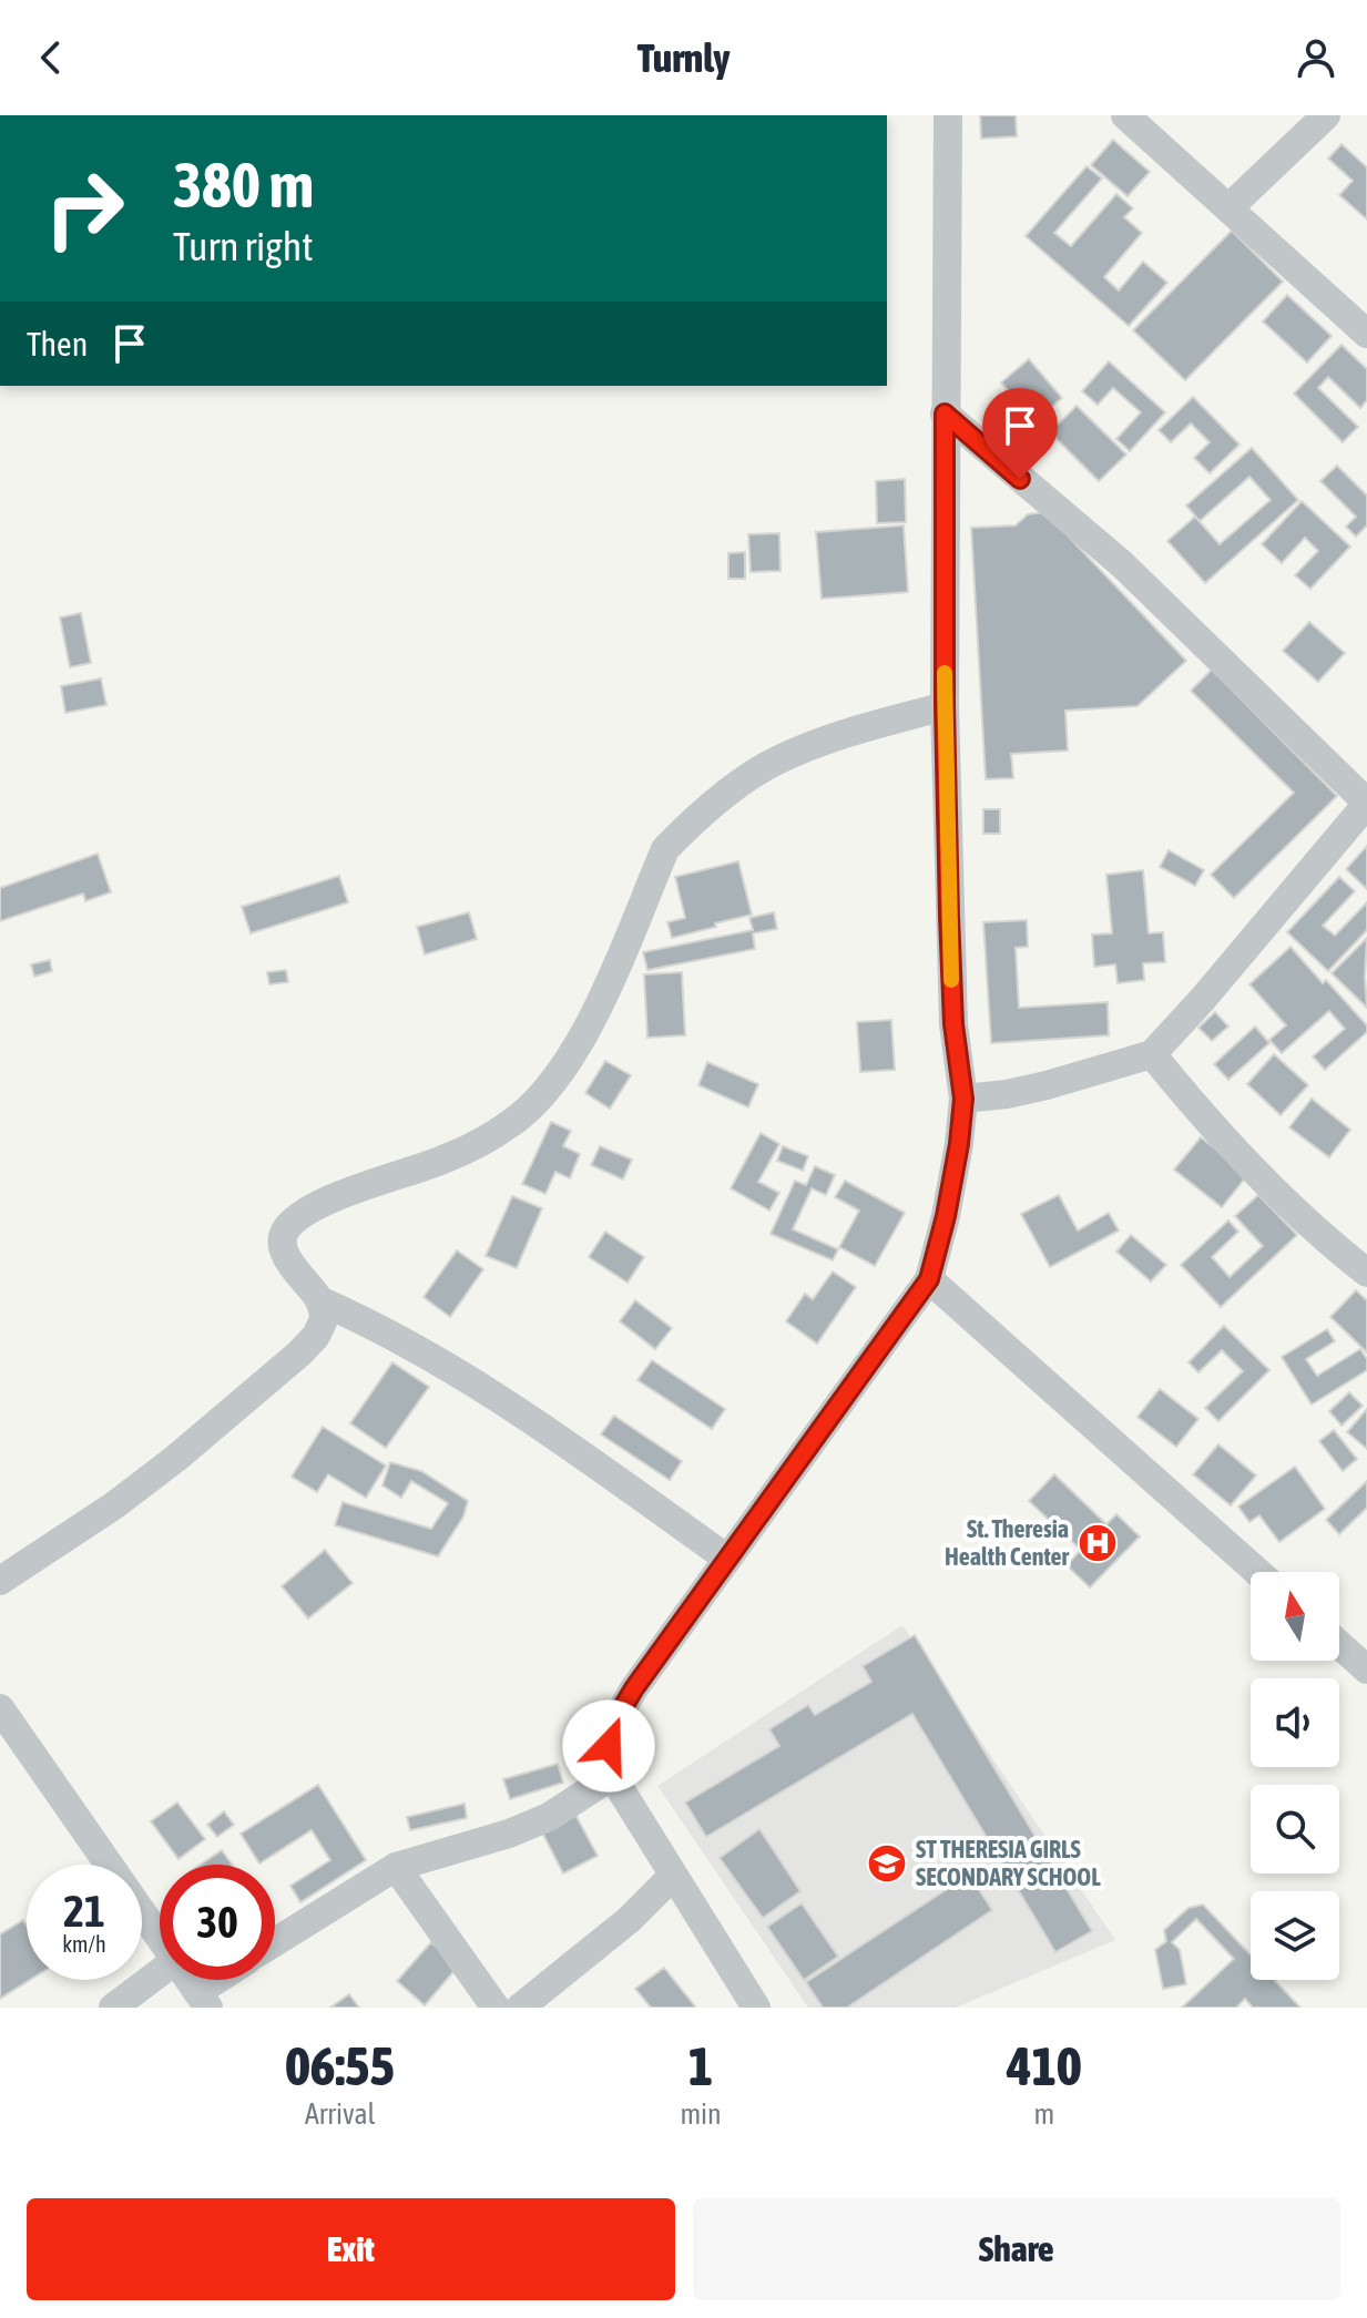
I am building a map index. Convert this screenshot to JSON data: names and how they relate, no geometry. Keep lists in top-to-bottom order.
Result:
{
  "places": {
    "hospital": ["St. Theresia Health Center"],
    "school or university": ["ST THERESIA GIRLS SECONDARY SCHOOL"]
  },
  "north": "top",
  "page": {
    "header": "Turnly",
    "turn": ["380 m", "Turn right"],
    "then": "Then",
    "speed": "21 km/h",
    "limit": "30",
    "eta": [
      "06:55",
      "Arrival",
      "1",
      "min",
      "410",
      "m"
    ],
    "buttons": ["Exit", "Share"]
  }
}
